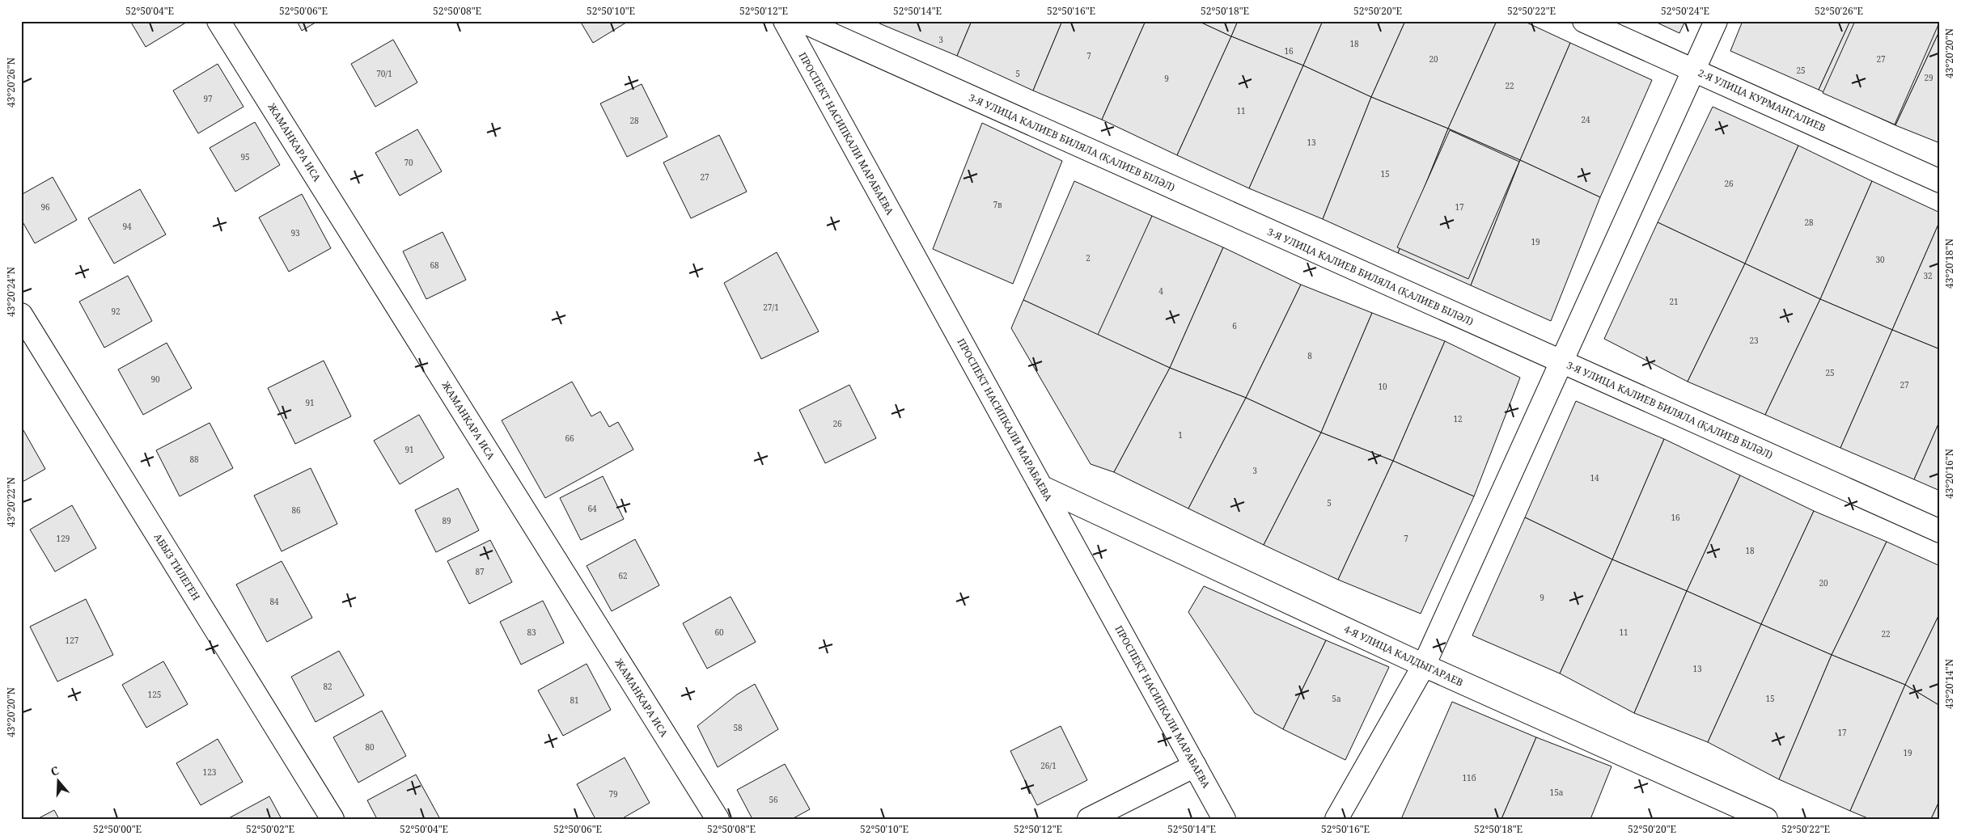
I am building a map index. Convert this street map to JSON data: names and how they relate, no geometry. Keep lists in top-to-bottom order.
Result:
{
  "streets": {
    "street": [
      "2-Я УЛИЦА КУРМАНГАЛИЕВ",
      "ПРОСПЕКТ НАСИПКАЛИ МАРАБАЕВА",
      "ЖАМАНКАРА ИСА",
      "3-Я УЛИЦА КАЛИЕВ БИЛЯЛА (ҚАЛИЕВ БІЛӘЛ)",
      "АБЫЗ ТИЛЕГЕН",
      "4-Я УЛИЦА КАЛДЫГАРАЕВ"
    ]
  },
  "crossings": [
    ["ПРОСПЕКТ НАСИПКАЛИ МАРАБАЕВА", "4-Я УЛИЦА КАЛДЫГАРАЕВ"]
  ],
  "house_numbers": [
    "3",
    "18",
    "16",
    "7",
    "20",
    "27",
    "25",
    "70/1",
    "5",
    "29",
    "9",
    "22",
    "97",
    "11",
    "24",
    "28",
    "13",
    "95",
    "70",
    "15",
    "27",
    "26",
    "7в",
    "96",
    "17",
    "28",
    "94",
    "93",
    "19",
    "2",
    "30",
    "68",
    "32",
    "4",
    "21",
    "27/1",
    "92",
    "6",
    "23",
    "8",
    "25",
    "90",
    "27",
    "10",
    "91",
    "12",
    "26",
    "1",
    "66",
    "91",
    "88",
    "3",
    "14",
    "5",
    "64",
    "86",
    "16",
    "89",
    "129",
    "7",
    "18",
    "87",
    "62",
    "20",
    "9",
    "84",
    "83",
    "60",
    "11",
    "22",
    "127",
    "13",
    "82",
    "125",
    "5а",
    "15",
    "81",
    "58",
    "17",
    "80",
    "19",
    "26/1",
    "123",
    "11б",
    "15а",
    "79",
    "56"
  ],
  "north": "top",
  "coordinates": [
    "52°50'04\"E",
    "52°50'06\"E",
    "52°50'08\"E",
    "52°50'10\"E",
    "52°50'12\"E",
    "52°50'14\"E",
    "52°50'16\"E",
    "52°50'18\"E",
    "52°50'20\"E",
    "52°50'22\"E",
    "52°50'24\"E",
    "52°50'26\"E",
    "43°20'20\"N",
    "43°20'26\"N",
    "43°20'18\"N",
    "43°20'24\"N",
    "43°20'16\"N",
    "43°20'22\"N",
    "43°20'14\"N",
    "52°50'00\"E",
    "52°50'02\"E"
  ]
}
